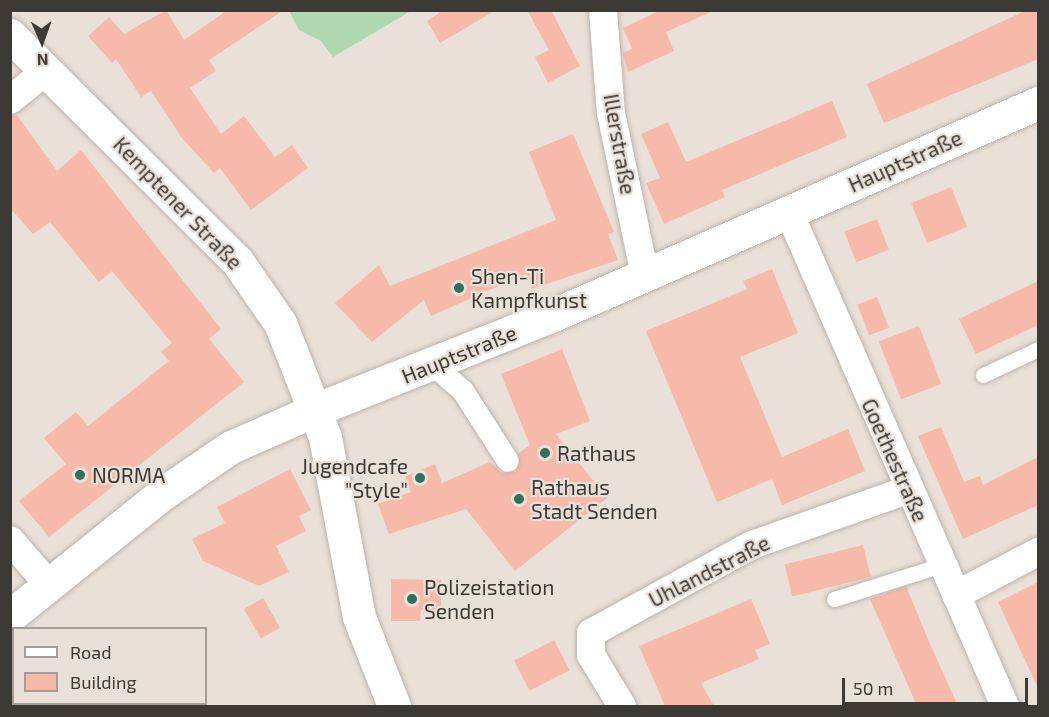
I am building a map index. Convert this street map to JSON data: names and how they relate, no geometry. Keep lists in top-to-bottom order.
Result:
{
  "streets": {
    "main road": ["Hauptstraße", "Kemptener Straße"],
    "street": ["Illerstraße", "Goethestraße", "Uhlandstraße"]
  },
  "crossings": [
    ["Illerstraße", "Hauptstraße"],
    ["Hauptstraße", "Kemptener Straße"],
    ["Hauptstraße", "Goethestraße"],
    ["Goethestraße", "Uhlandstraße"]
  ],
  "places": [
    "Shen-Ti Kampfkunst",
    "Rathaus",
    "NORMA",
    "Jugendcafe \"Style\"",
    "Rathaus Stadt Senden",
    "Polizeistation Senden"
  ],
  "legend": ["Road", "Building"],
  "scale_bar": "50 m",
  "north": "bottom"
}
